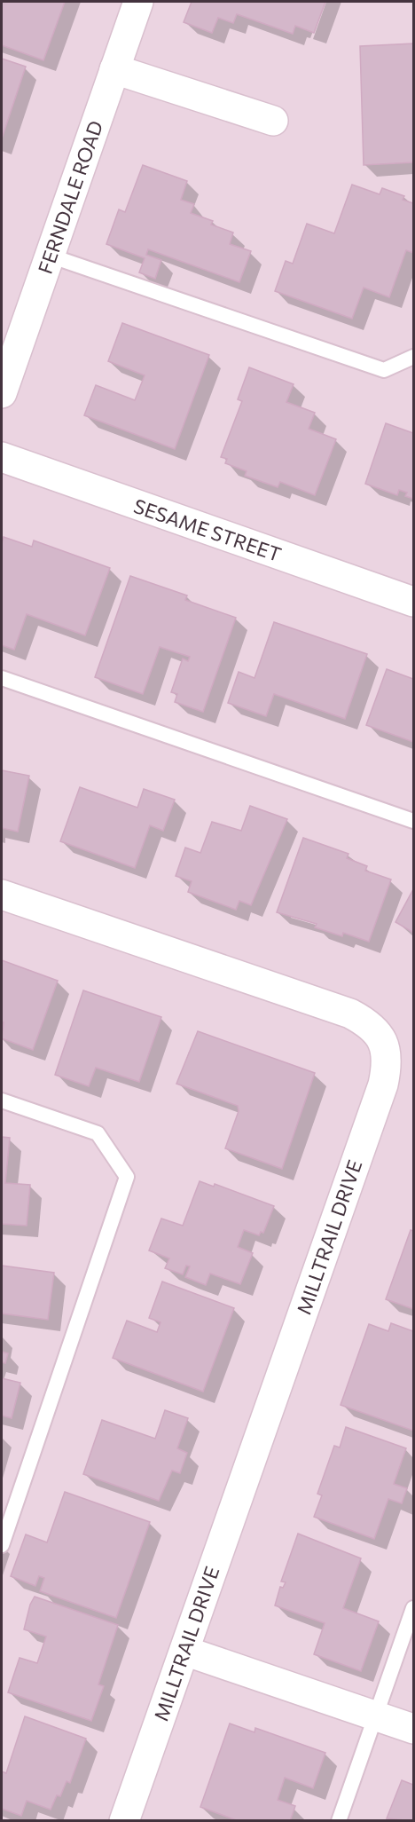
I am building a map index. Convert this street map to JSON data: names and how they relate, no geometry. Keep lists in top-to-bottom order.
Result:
{
  "streets": {
    "street": ["FERNDALE ROAD", "SESAME STREET", "MILLTRAIL DRIVE"]
  }
}
